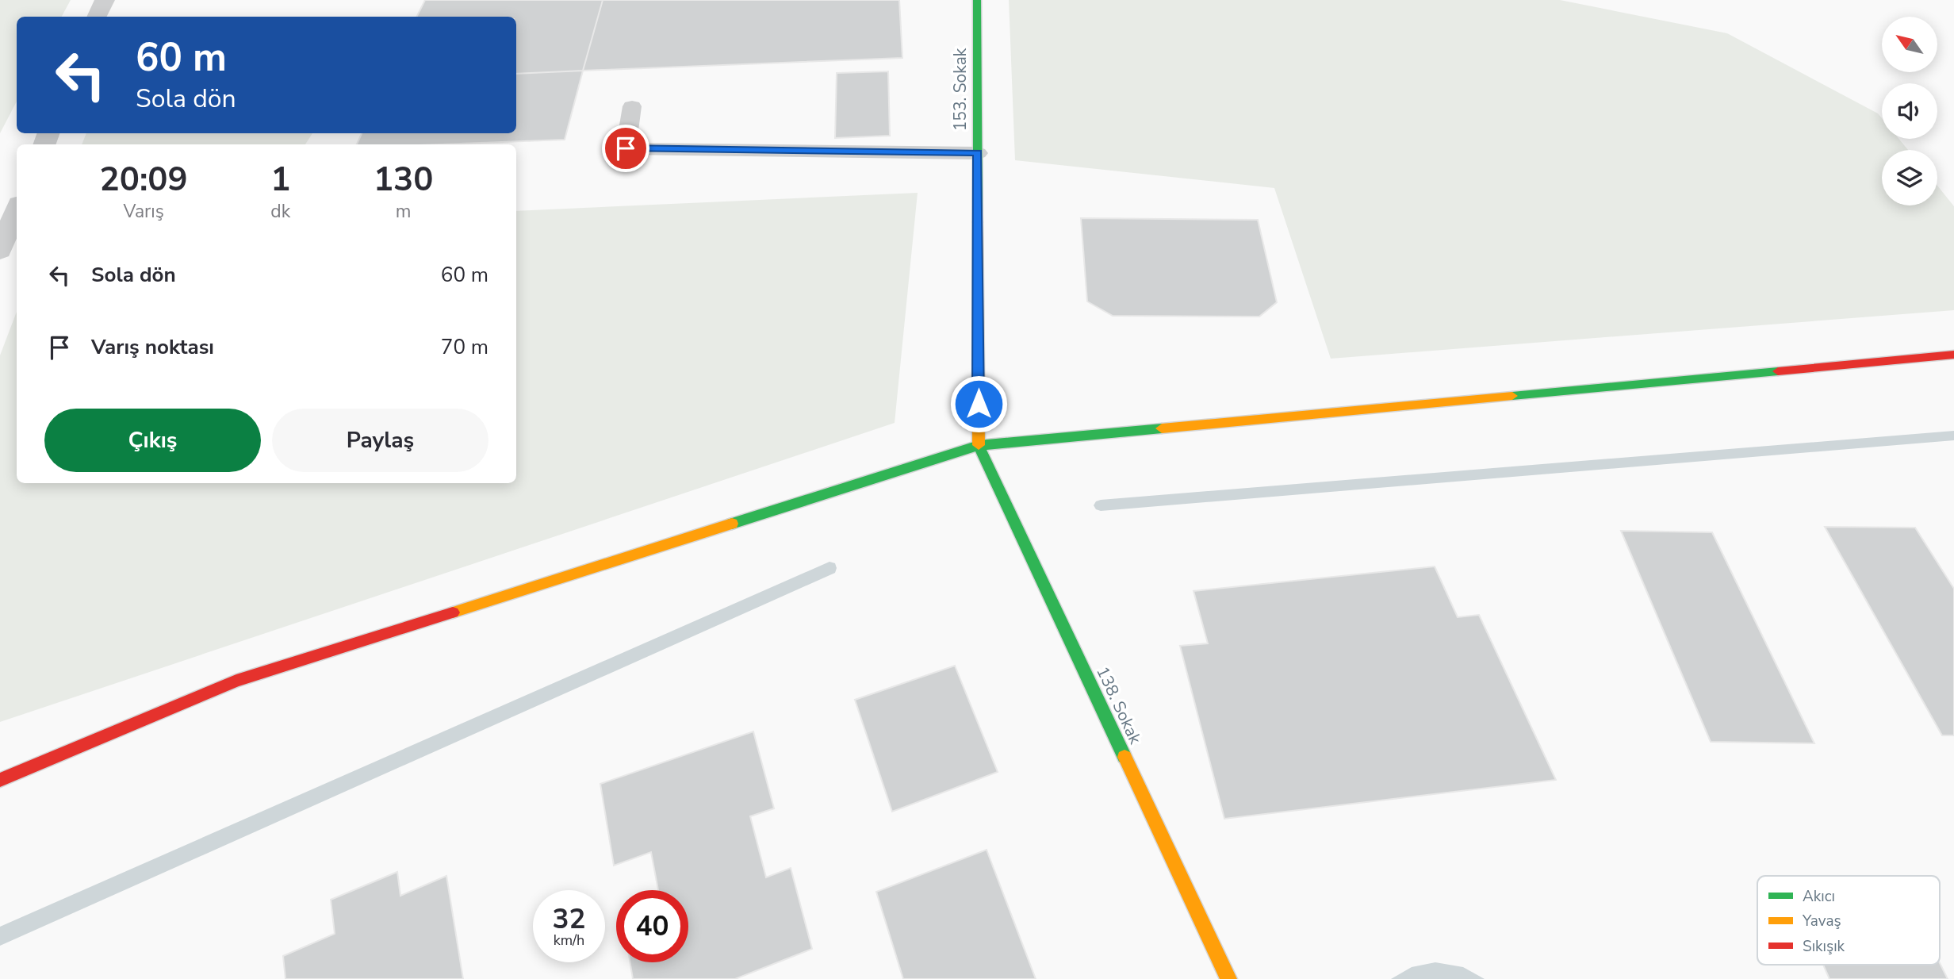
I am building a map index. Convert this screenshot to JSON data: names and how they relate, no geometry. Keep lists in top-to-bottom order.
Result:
{
  "streets": {
    "street": ["153. Sokak", "138. Sokak"]
  },
  "crossings": [
    ["153. Sokak", "138. Sokak"]
  ],
  "legend": ["Akıcı", "Yavaş", "Sıkışık"],
  "north": "top left",
  "page": {
    "turn": ["60 m", "Sola dön"],
    "eta": [
      "20:09",
      "Varış",
      "1",
      "dk",
      "130",
      "m"
    ],
    "list": [
      {
        "name": "Sola dön",
        "value": "60 m"
      },
      {
        "name": "Varış noktası",
        "value": "70 m"
      }
    ],
    "buttons": ["Çıkış", "Paylaş"],
    "speed": "32 km/h",
    "limit": "40"
  }
}
